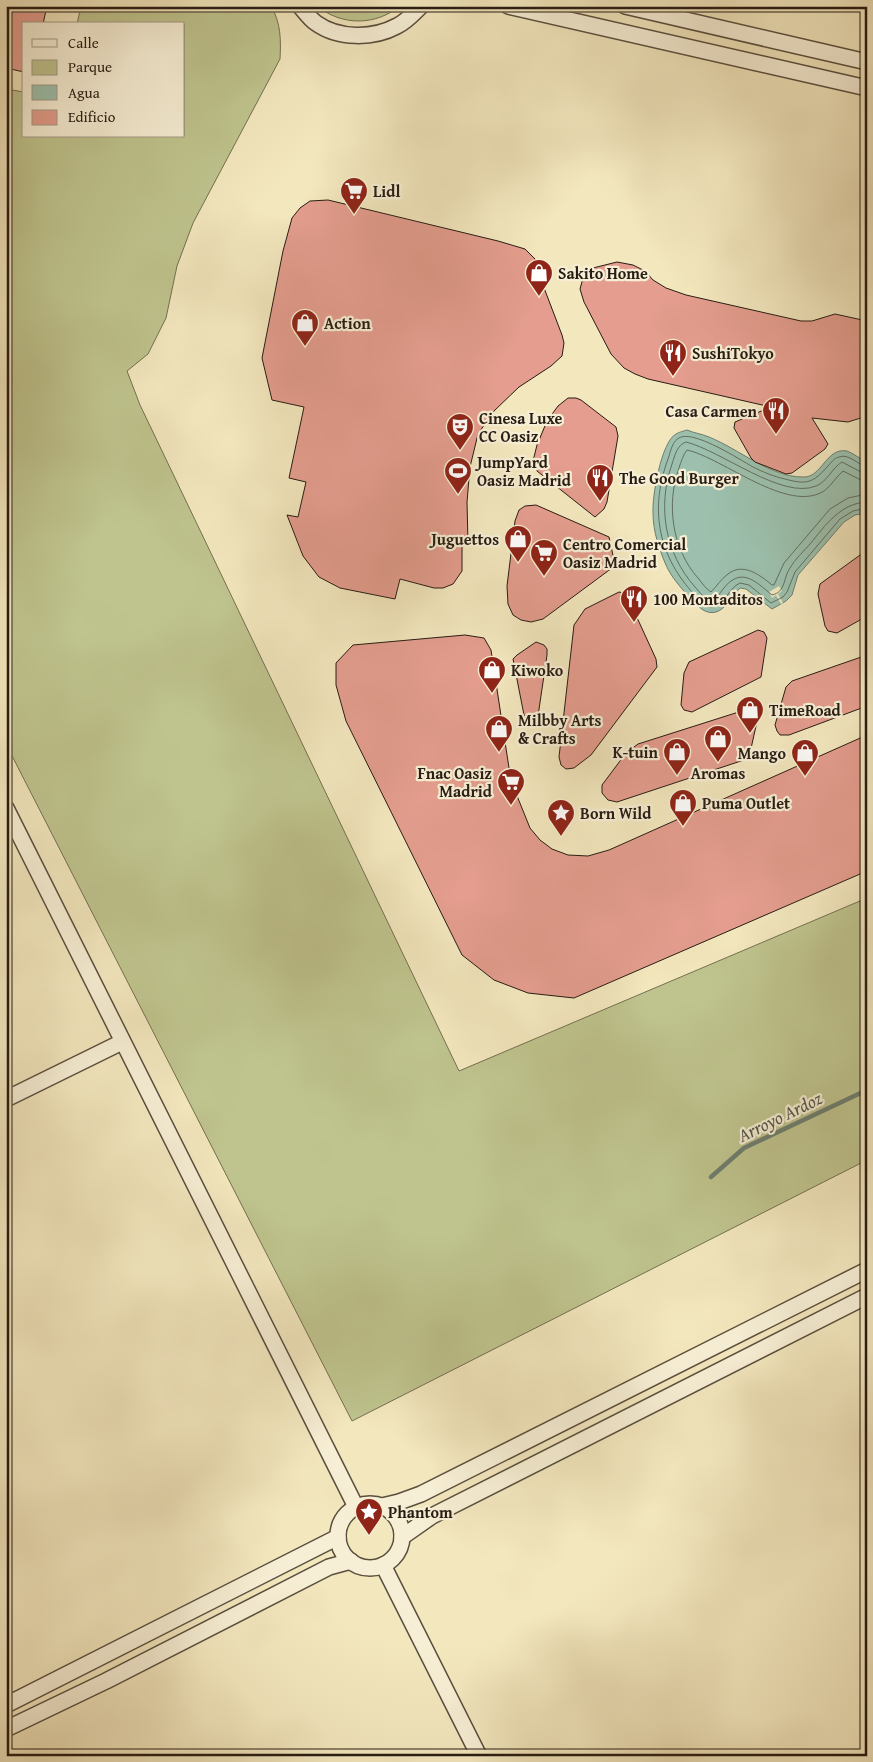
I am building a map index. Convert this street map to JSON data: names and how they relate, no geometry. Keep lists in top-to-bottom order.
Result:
{
  "water": ["Arroyo Ardoz"],
  "places": {
    "supermarket": ["Lidl", "Centro Comercial Oasiz Madrid", "Fnac Oasiz Madrid"],
    "shop": [
      "Sakito Home",
      "Action",
      "Juguettos",
      "Kiwoko",
      "TimeRoad",
      "Milbby Arts & Crafts",
      "Aromas",
      "K-tuin",
      "Mango",
      "Puma Outlet"
    ],
    "restaurant": [
      "SushiTokyo",
      "Casa Carmen",
      "The Good Burger",
      "100 Montaditos"
    ],
    "theatre": ["Cinesa Luxe CC Oasiz"],
    "sports": ["JumpYard Oasiz Madrid"],
    "place": ["Born Wild", "Phantom"]
  },
  "legend": [
    "Calle",
    "Parque",
    "Agua",
    "Edificio"
  ]
}
